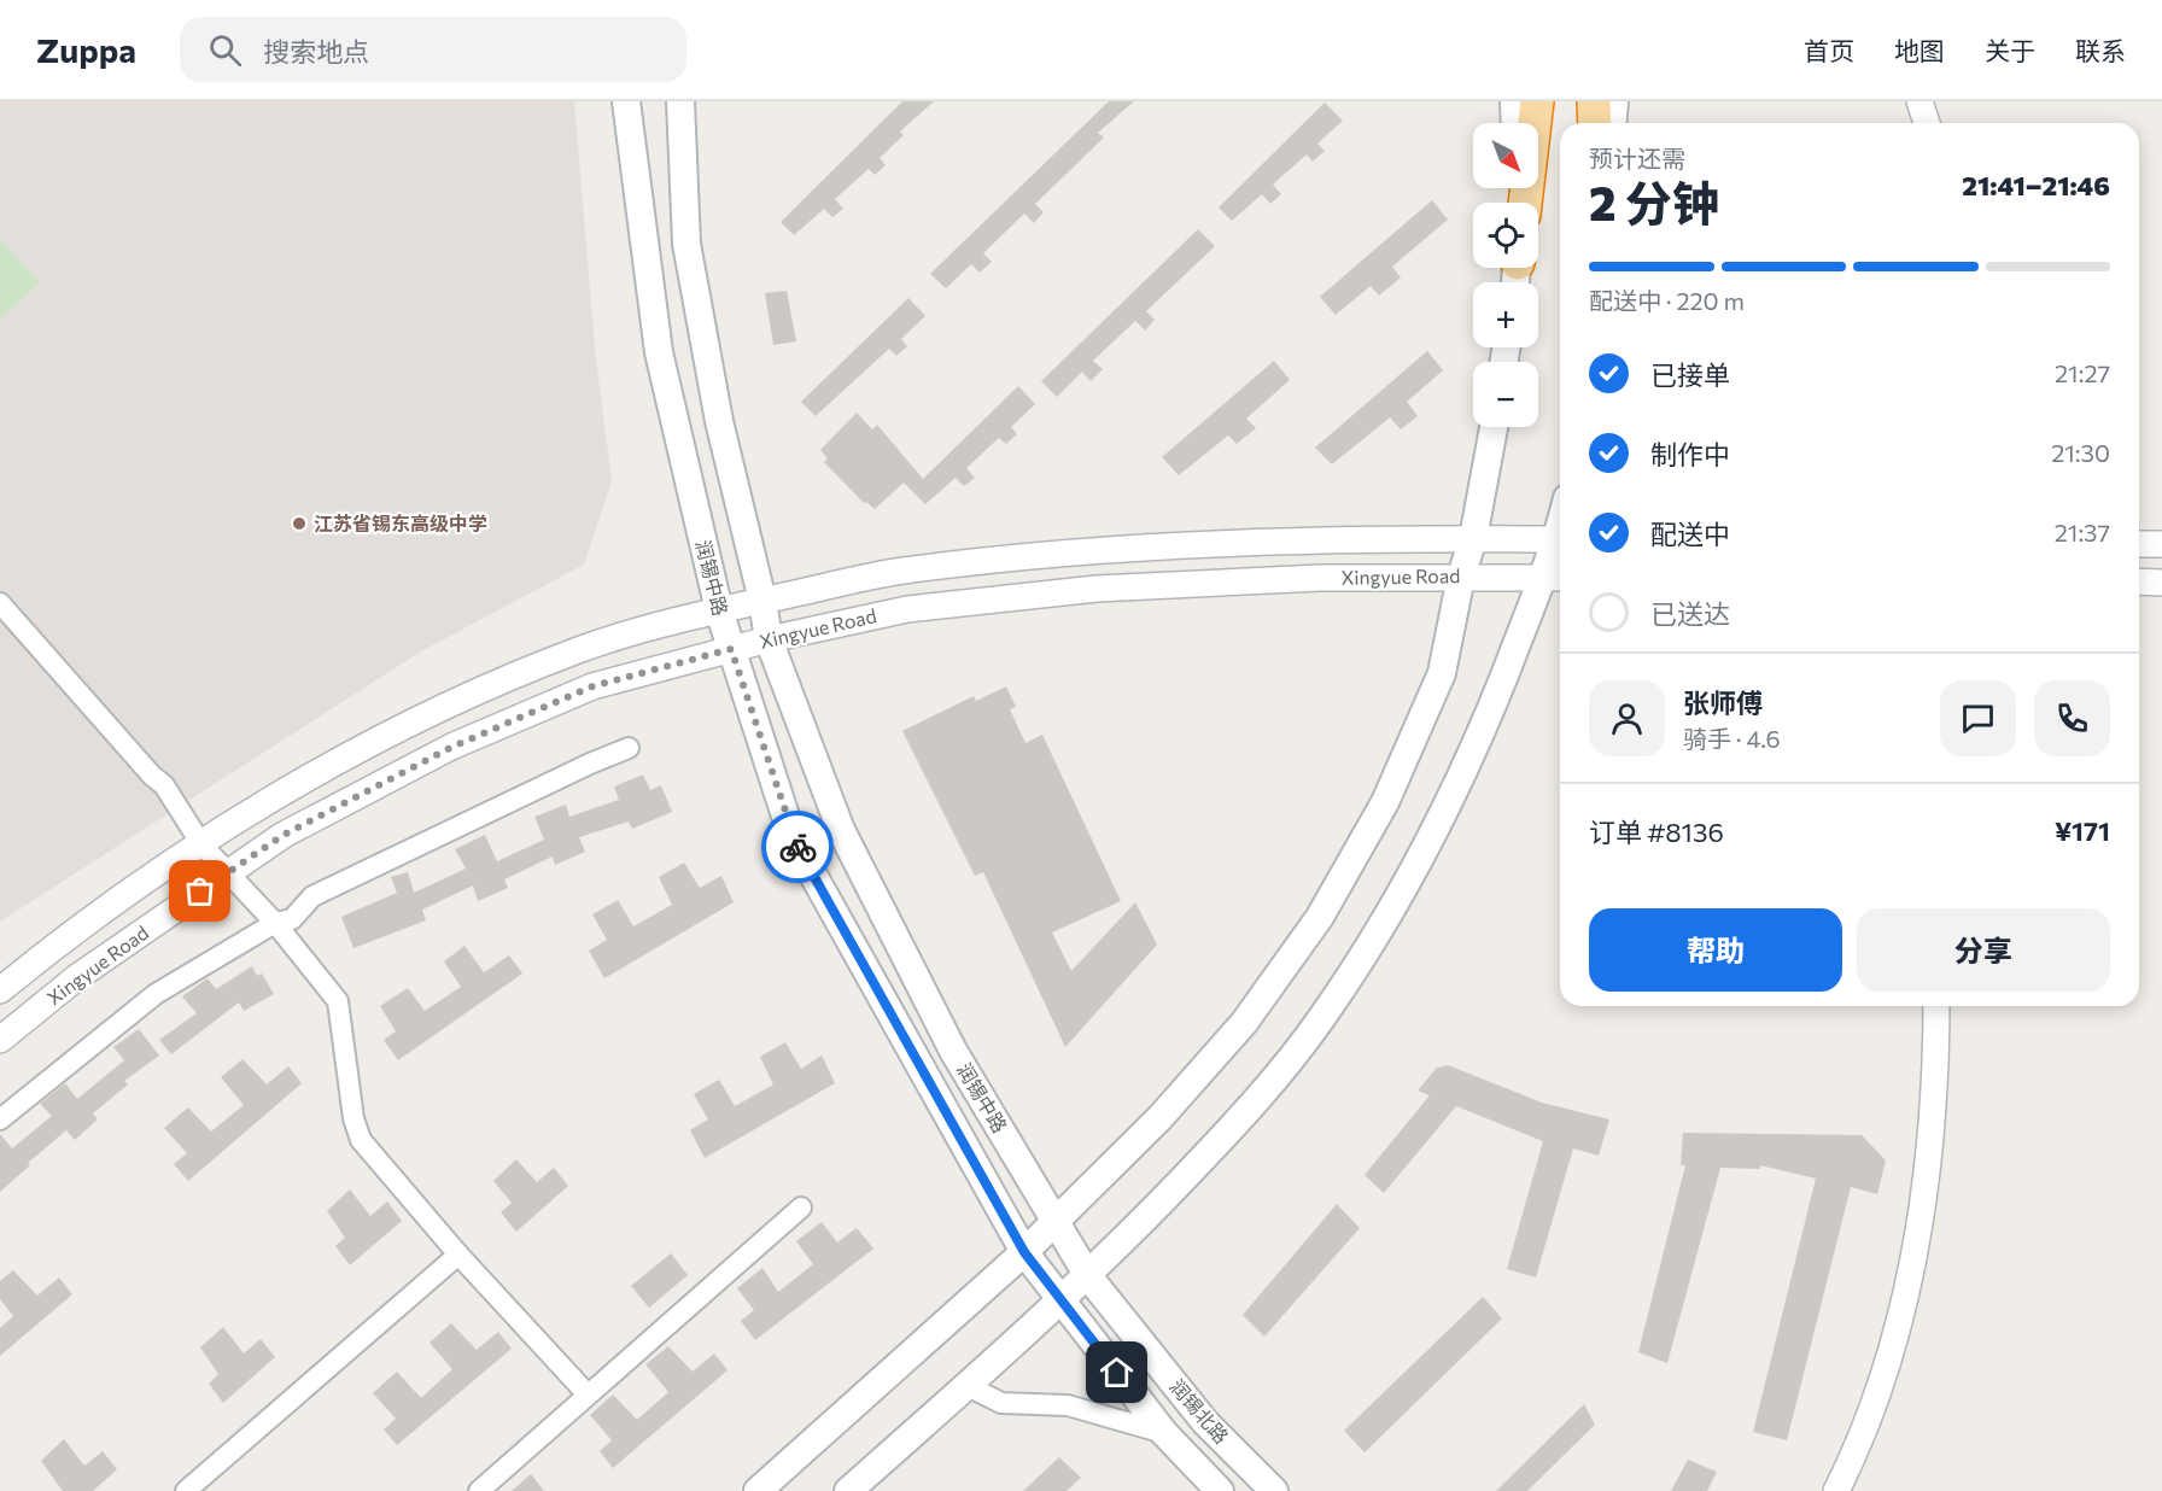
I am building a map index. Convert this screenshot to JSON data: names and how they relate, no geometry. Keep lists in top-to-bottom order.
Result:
{
  "streets": {
    "main road": ["润锡中路", "润锡北路"],
    "street": ["Xingyue Road"]
  },
  "crossings": [
    ["Xingyue Road", "润锡中路"],
    ["润锡中路", "润锡北路"]
  ],
  "places": ["江苏省锡东高级中学"],
  "north": "bottom right",
  "page": {
    "header": "Zuppa",
    "search": "搜索地点",
    "nav": [
      "首页",
      "地图",
      "关于",
      "联系"
    ],
    "map_buttons": ["+", "−"],
    "heading": ["2 分钟", "预计还需", "21:41–21:46"],
    "panel": [
      "张师傅",
      "骑手 · 4.6",
      "订单 #8136",
      "¥171"
    ],
    "bar": "配送中 · 220 m",
    "list": [
      ["已接单", "21:27"],
      ["制作中", "21:30"],
      ["配送中", "21:37"],
      "已送达"
    ],
    "buttons": ["帮助", "分享"]
  }
}
